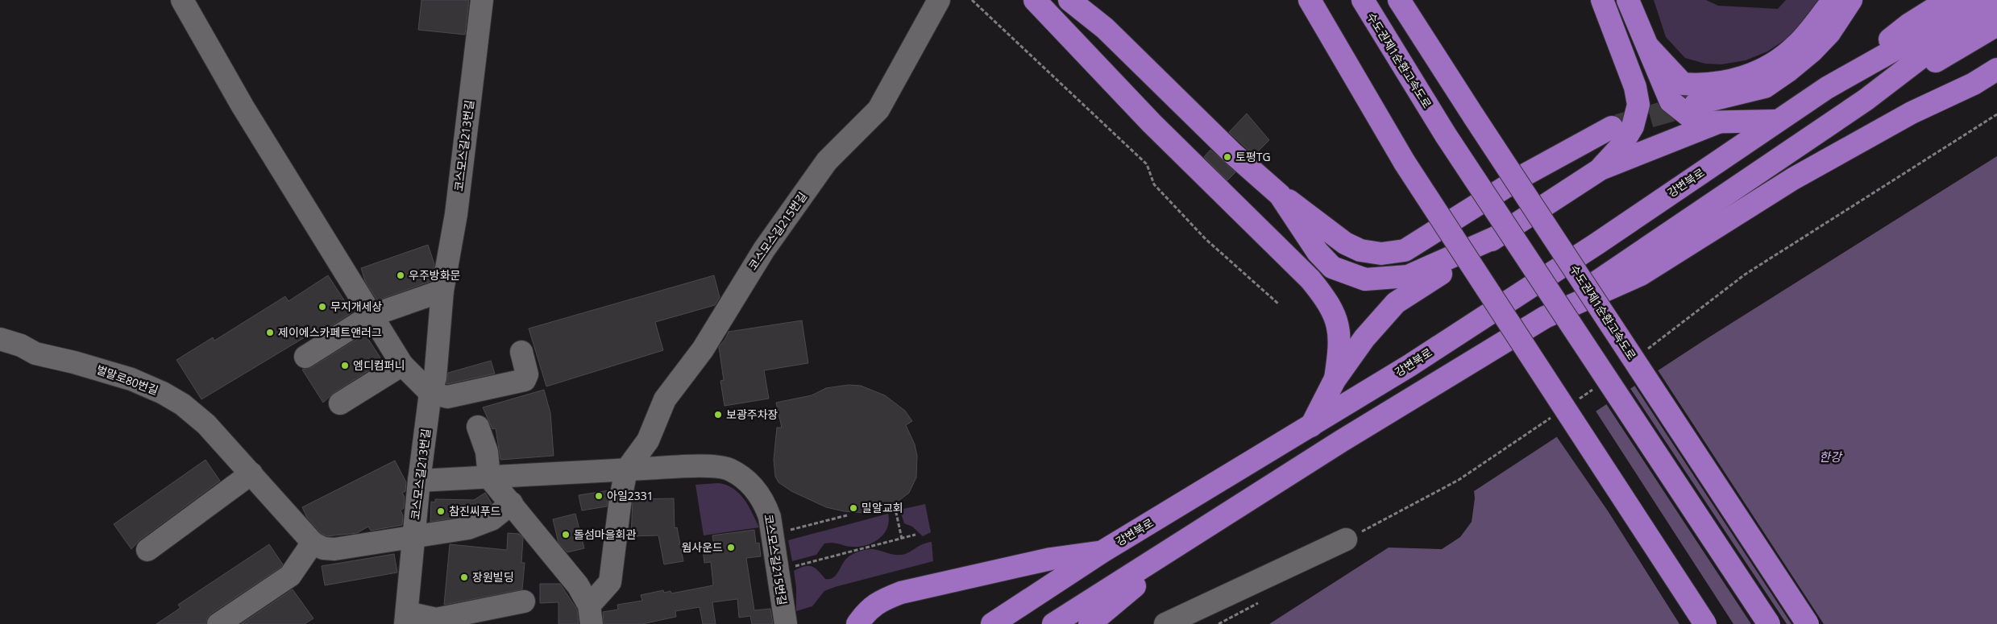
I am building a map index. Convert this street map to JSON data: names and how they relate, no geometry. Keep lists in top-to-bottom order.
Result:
{
  "streets": {
    "highway": ["수도권제1순환고속도로", "강변북로"],
    "street": ["코스모스길213번길", "코스모스길215번길", "벌말로80번길"]
  },
  "crossings": [
    ["코스모스길213번길", "코스모스길215번길"]
  ],
  "water": ["한강"],
  "places": [
    "토평TG",
    "우주방화문",
    "무지개세상",
    "제이에스카페트앤러그",
    "엠디컴퍼니",
    "보광주차장",
    "아일2331",
    "밀알교회",
    "참진씨푸드",
    "돌섬마을회관",
    "웜사운드",
    "장원빌딩"
  ]
}
